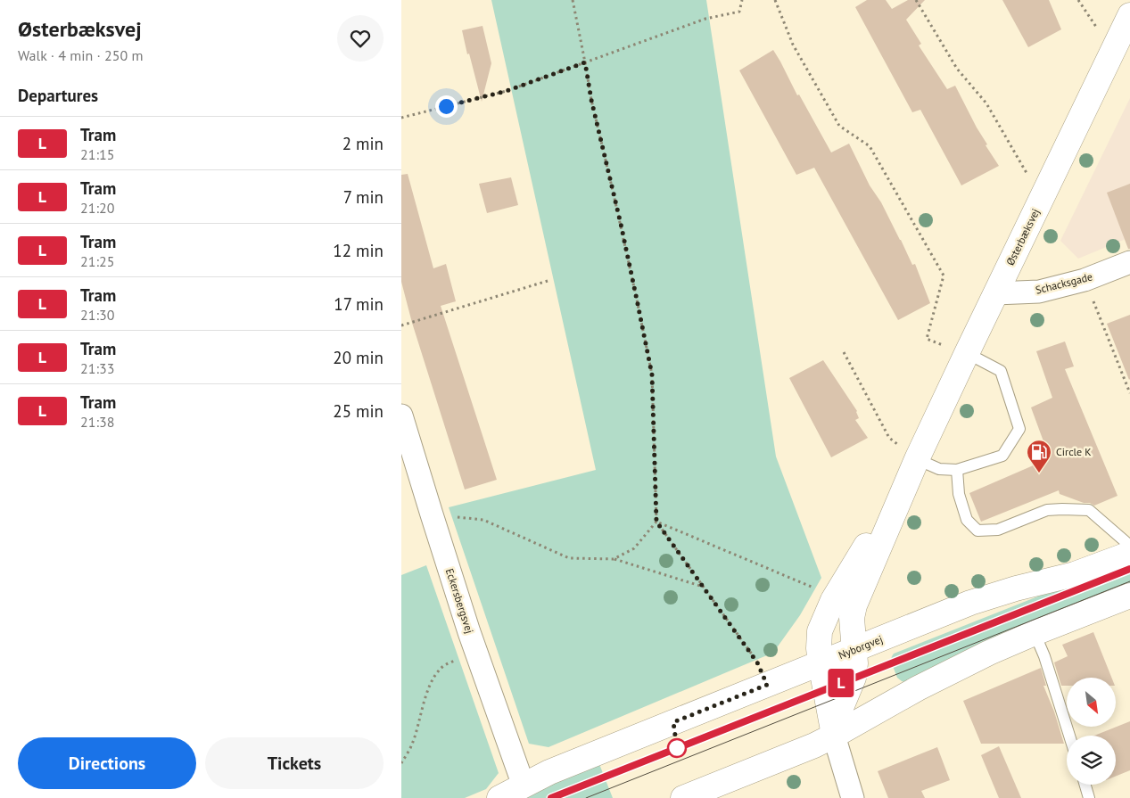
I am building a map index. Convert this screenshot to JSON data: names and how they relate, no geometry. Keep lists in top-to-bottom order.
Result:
{
  "streets": {
    "street": [
      "Østerbæksvej",
      "Schacksgade",
      "Eckersbergsvej",
      "Nyborgvej"
    ]
  },
  "crossings": [
    ["Østerbæksvej", "Schacksgade"],
    ["Østerbæksvej", "Nyborgvej"],
    ["Eckersbergsvej", "Nyborgvej"]
  ],
  "places": {
    "fuel station": ["Circle K"]
  },
  "lines": ["tram line L"],
  "north": "bottom right",
  "page": {
    "heading": [
      ["Østerbæksvej", "Walk · 4 min · 250 m"],
      "Departures"
    ],
    "on_map": "L",
    "list": [
      {
        "mark": "L",
        "name": "Tram",
        "note": "21:15",
        "value": "2 min"
      },
      {
        "mark": "L",
        "name": "Tram",
        "note": "21:20",
        "value": "7 min"
      },
      {
        "mark": "L",
        "name": "Tram",
        "note": "21:25",
        "value": "12 min"
      },
      {
        "mark": "L",
        "name": "Tram",
        "note": "21:30",
        "value": "17 min"
      },
      {
        "mark": "L",
        "name": "Tram",
        "note": "21:33",
        "value": "20 min"
      },
      {
        "mark": "L",
        "name": "Tram",
        "note": "21:38",
        "value": "25 min"
      }
    ],
    "buttons": ["Directions", "Tickets"]
  }
}
